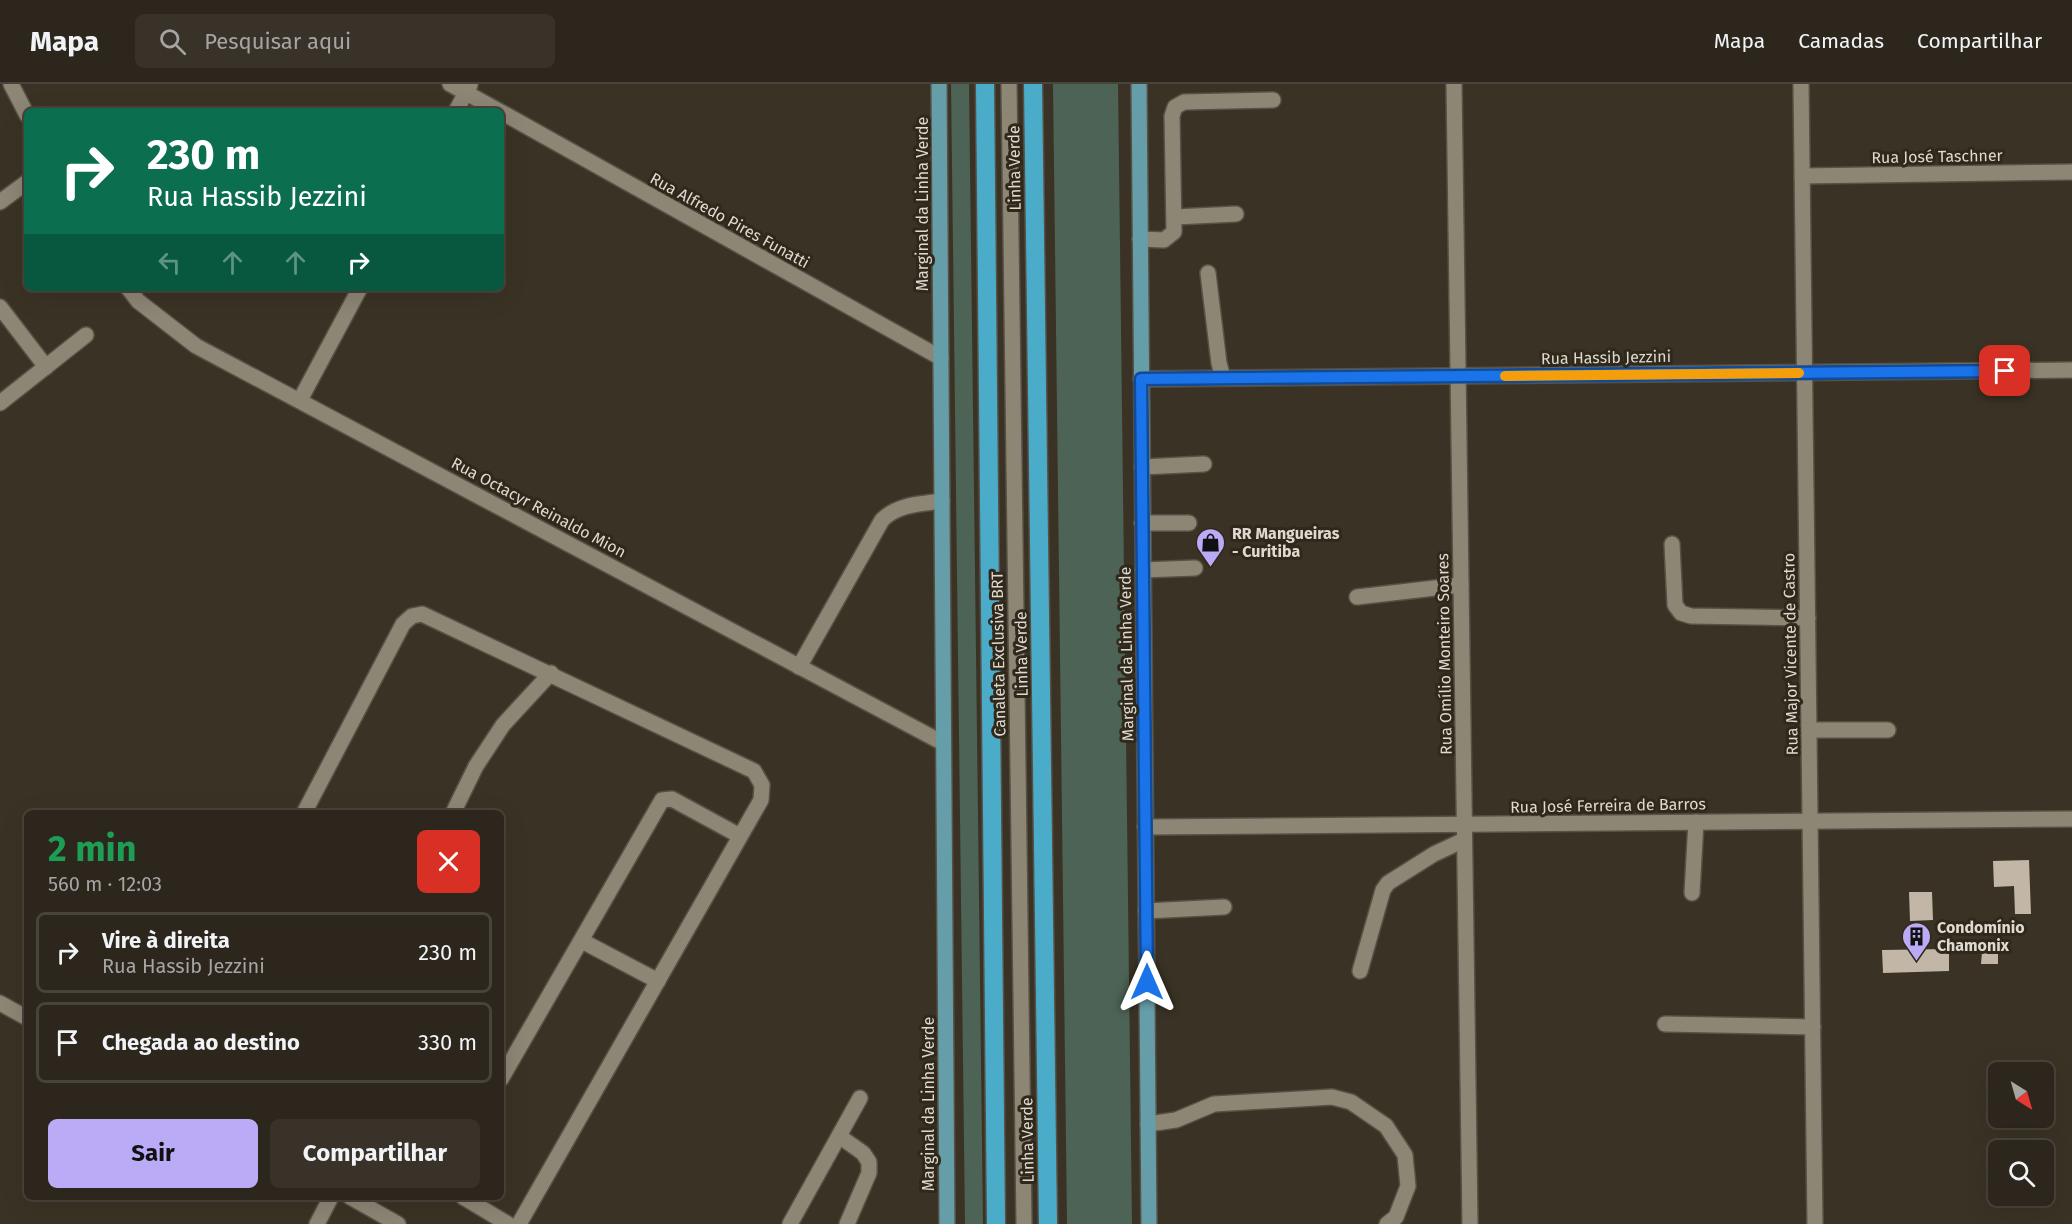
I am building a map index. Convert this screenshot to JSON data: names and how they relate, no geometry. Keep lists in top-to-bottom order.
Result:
{
  "streets": {
    "highway": ["Linha Verde"],
    "main road": ["Marginal da Linha Verde"],
    "street": [
      "Rua José Taschner",
      "Rua Alfredo Pires Funatti",
      "Rua Hassib Jezzini",
      "Rua Octacyr Reinaldo Mion",
      "Canaleta Exclusiva BRT",
      "Rua Omílio Monteiro Soares",
      "Rua Major Vicente de Castro",
      "Rua José Ferreira de Barros"
    ]
  },
  "crossings": [
    ["Rua José Taschner", "Rua Major Vicente de Castro"],
    ["Marginal da Linha Verde", "Rua Alfredo Pires Funatti"],
    ["Marginal da Linha Verde", "Rua Hassib Jezzini"],
    ["Marginal da Linha Verde", "Rua Octacyr Reinaldo Mion"],
    ["Marginal da Linha Verde", "Rua José Ferreira de Barros"],
    ["Rua Hassib Jezzini", "Rua Omílio Monteiro Soares"],
    ["Rua Hassib Jezzini", "Rua Major Vicente de Castro"],
    ["Rua Omílio Monteiro Soares", "Rua José Ferreira de Barros"],
    ["Rua Major Vicente de Castro", "Rua José Ferreira de Barros"]
  ],
  "places": {
    "shop": ["RR Mangueiras - Curitiba"],
    "building": ["Condomínio Chamonix"]
  },
  "north": "bottom right",
  "page": {
    "header": "Mapa",
    "search": "Pesquisar aqui",
    "nav": ["Mapa", "Camadas", "Compartilhar"],
    "turn": ["230 m", "Rua Hassib Jezzini"],
    "heading": ["2 min", "560 m · 12:03"],
    "list": [
      {
        "name": "Vire à direita",
        "note": "Rua Hassib Jezzini",
        "value": "230 m"
      },
      {
        "name": "Chegada ao destino",
        "value": "330 m"
      }
    ],
    "buttons": ["Sair", "Compartilhar"]
  }
}
